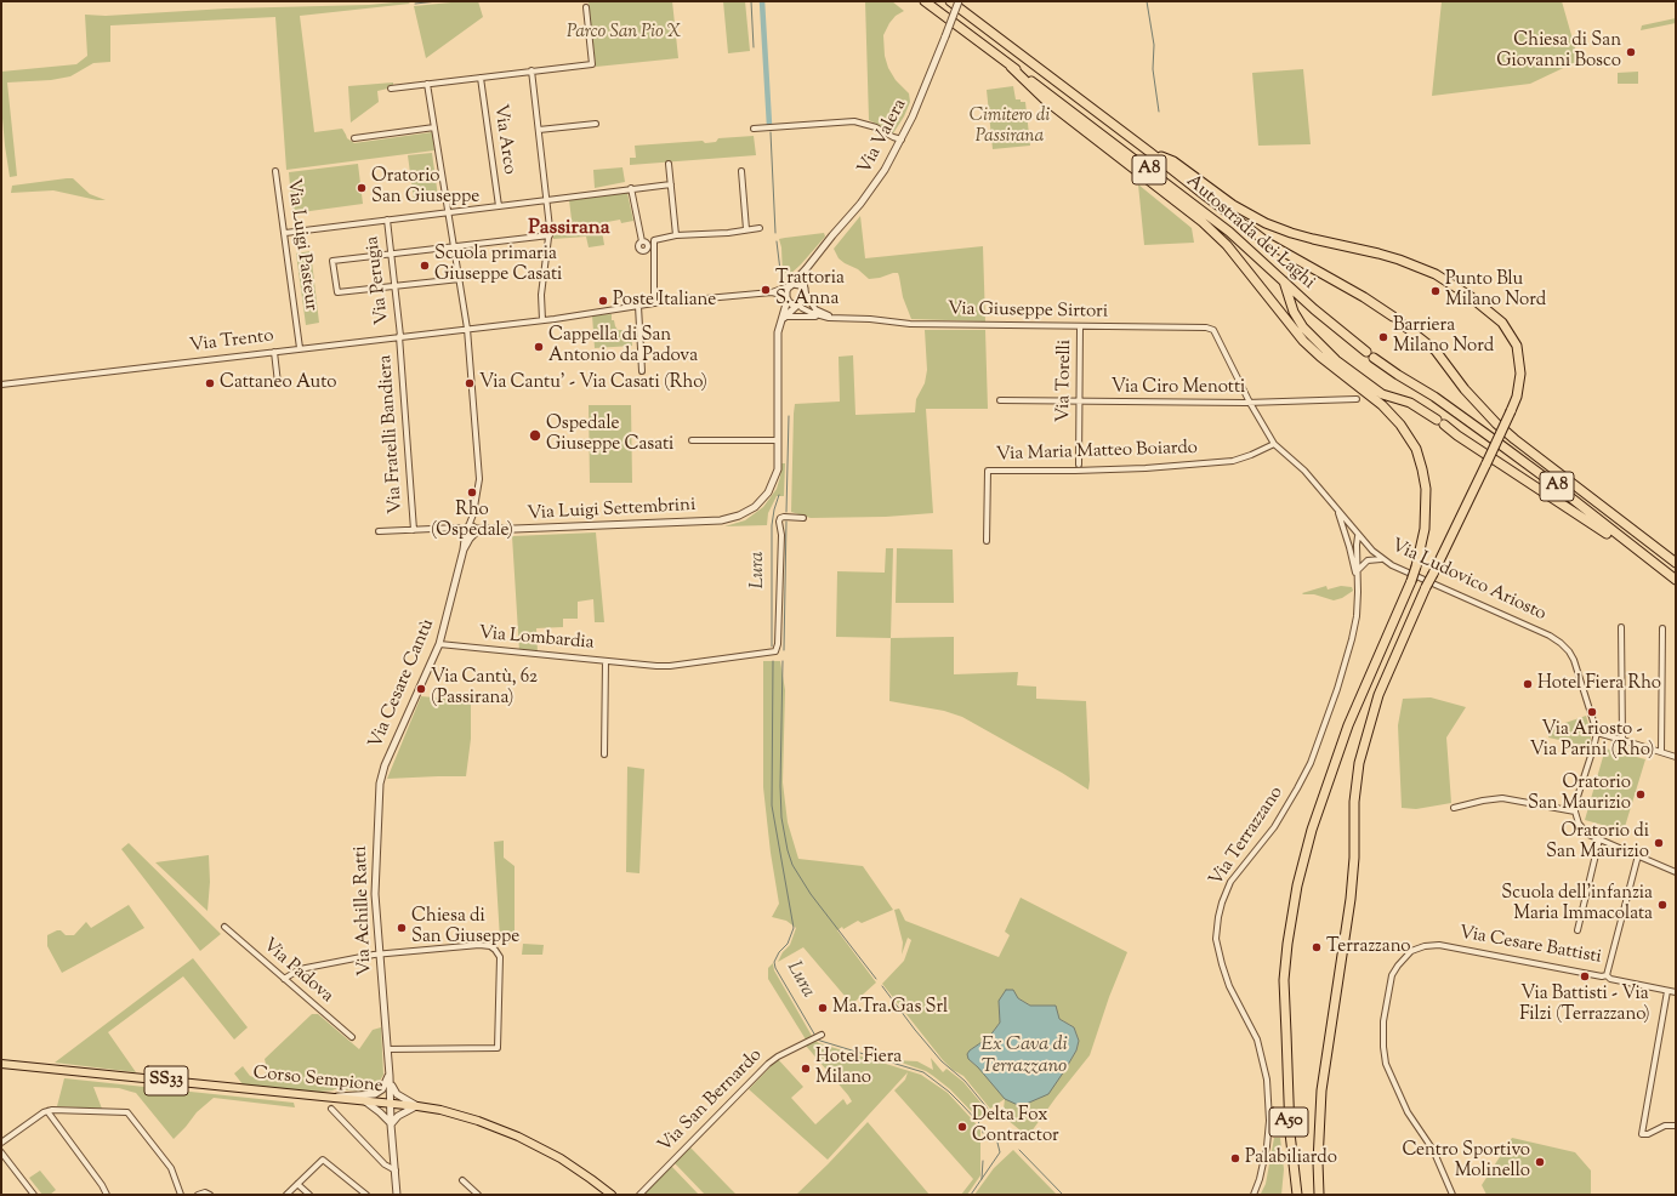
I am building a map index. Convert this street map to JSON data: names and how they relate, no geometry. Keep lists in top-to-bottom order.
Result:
{
  "streets": {
    "highway": ["A8", "Autostrada dei Laghi", "A50"],
    "main road": ["SS33", "Corso Sempione"],
    "street": [
      "Via Valera",
      "Via Arco",
      "Via Luigi Pasteur",
      "Via Perugia",
      "Via Giuseppe Sirtori",
      "Via Trento",
      "Via Torelli",
      "Via Ciro Menotti",
      "Via Fratelli Bandiera",
      "Via Maria Matteo Boiardo",
      "Via Luigi Settembrini",
      "Via Ludovico Ariosto",
      "Via Lombardia",
      "Via Cesare Cantù",
      "Via Terrazzano",
      "Via Achille Ratti",
      "Via Cesare Battisti",
      "Via Padova",
      "Via San Bernardo"
    ]
  },
  "crossings": [
    ["Via Valera", "Via Giuseppe Sirtori"],
    ["Via Valera", "Via Luigi Settembrini"],
    ["A8", "Autostrada dei Laghi"],
    ["Autostrada dei Laghi", "A50"],
    ["Via Luigi Pasteur", "Via Trento"],
    ["Via Perugia", "Via Trento"],
    ["Via Perugia", "Via Fratelli Bandiera"],
    ["Via Giuseppe Sirtori", "Via Torelli"],
    ["Via Giuseppe Sirtori", "Via Luigi Settembrini"],
    ["Via Giuseppe Sirtori", "Via Ludovico Ariosto"],
    ["Via Trento", "Via Fratelli Bandiera"],
    ["Via Trento", "Via Cesare Cantù"],
    ["Via Torelli", "Via Ciro Menotti"],
    ["Via Ciro Menotti", "Via Ludovico Ariosto"],
    ["Via Maria Matteo Boiardo", "Via Ludovico Ariosto"],
    ["Via Luigi Settembrini", "Via Cesare Cantù"],
    ["Via Ludovico Ariosto", "Via Terrazzano"],
    ["Via Lombardia", "Via Cesare Cantù"],
    ["Via Cesare Cantù", "Via Achille Ratti"],
    ["Via Achille Ratti", "Corso Sempione"]
  ],
  "districts": ["Passirana"],
  "water": ["Lura", "Ex Cava di Terrazzano"],
  "parks": ["Parco San Pio X", "Cimitero di Passirana"],
  "places": [
    "Chiesa di San Giovanni Bosco",
    "Oratorio San Giuseppe",
    "Scuola primaria Giuseppe Casati",
    "Trattoria S. Anna",
    "Punto Blu Milano Nord",
    "Poste Italiane",
    "Barriera Milano Nord",
    "Cappella di San Antonio da Padova",
    "Cattaneo Auto",
    "Via Cantu' - Via Casati (Rho)",
    "Ospedale Giuseppe Casati",
    "Rho (Ospedale)",
    "Hotel Fiera Rho",
    "Via Cantù, 62 (Passirana)",
    "Via Ariosto - Via Parini (Rho)",
    "Oratorio San Maurizio",
    "Oratorio di San Maurizio",
    "Scuola dell'infanzia Maria Immacolata",
    "Chiesa di San Giuseppe",
    "Terrazzano",
    "Via Battisti - Via Filzi (Terrazzano)",
    "Ma.Tra.Gas Srl",
    "Hotel Fiera Milano",
    "Delta Fox Contractor",
    "Palabiliardo",
    "Centro Sportivo Molinello"
  ]
}
